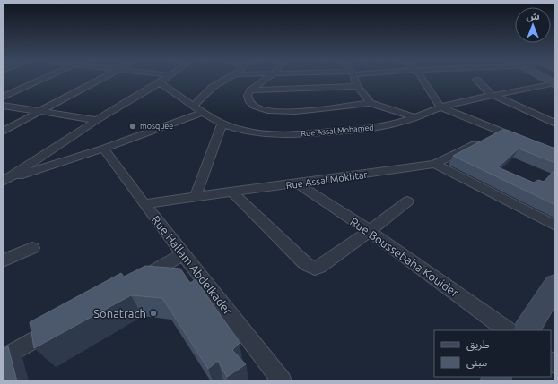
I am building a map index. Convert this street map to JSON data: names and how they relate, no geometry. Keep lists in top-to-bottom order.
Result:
{
  "streets": {
    "street": [
      "Rue Assal Mohamed",
      "Rue Assal Mokhtar",
      "Rue Boussebaha Kouider",
      "Rue Hallam Abdelkader"
    ]
  },
  "crossings": [
    ["Rue Assal Mokhtar", "Rue Boussebaha Kouider"],
    ["Rue Assal Mokhtar", "Rue Hallam Abdelkader"]
  ],
  "places": ["mosquee", "Sonatrach"],
  "legend": ["طريق", "مبنى"],
  "north": "top"
}
